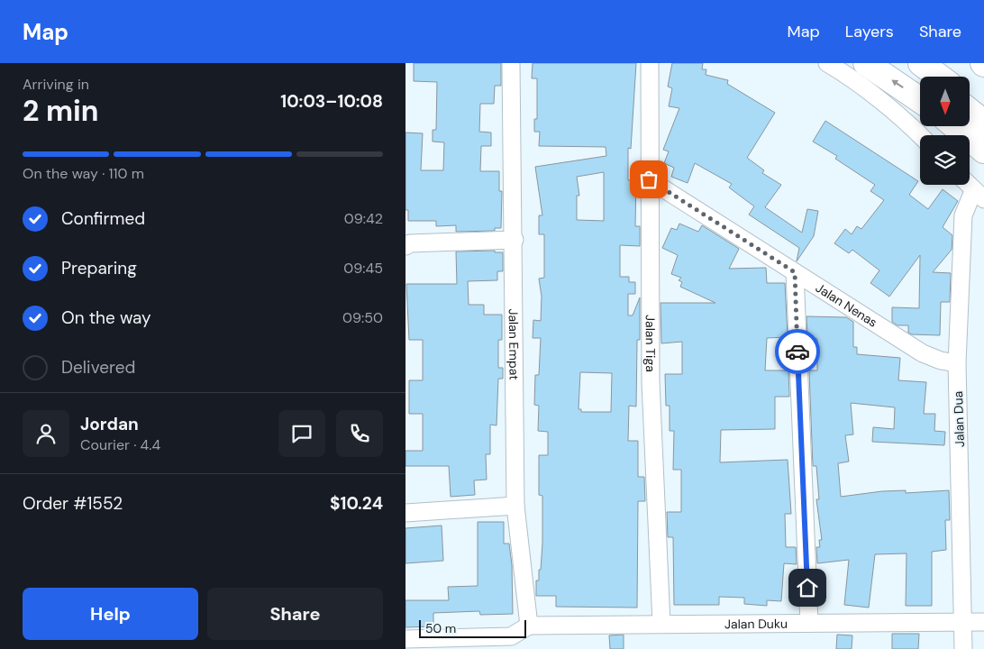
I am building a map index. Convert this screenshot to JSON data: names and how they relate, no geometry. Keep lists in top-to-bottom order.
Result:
{
  "streets": {
    "street": [
      "Jalan Nenas",
      "Jalan Tiga",
      "Jalan Empat",
      "Jalan Dua",
      "Jalan Duku"
    ]
  },
  "crossings": [
    ["Jalan Nenas", "Jalan Tiga"],
    ["Jalan Nenas", "Jalan Dua"],
    ["Jalan Tiga", "Jalan Duku"],
    ["Jalan Empat", "Jalan Duku"],
    ["Jalan Dua", "Jalan Duku"]
  ],
  "scale_bar": "50 m",
  "north": "bottom",
  "page": {
    "header": "Map",
    "nav": ["Map", "Layers", "Share"],
    "heading": ["2 min", "Arriving in", "10:03–10:08"],
    "panel": [
      "Jordan",
      "Courier · 4.4",
      "Order #1552",
      "$10.24"
    ],
    "bar": "On the way · 110 m",
    "list": [
      ["Confirmed", "09:42"],
      ["Preparing", "09:45"],
      ["On the way", "09:50"],
      "Delivered"
    ],
    "buttons": ["Help", "Share"],
    "scale": "50 m"
  }
}
